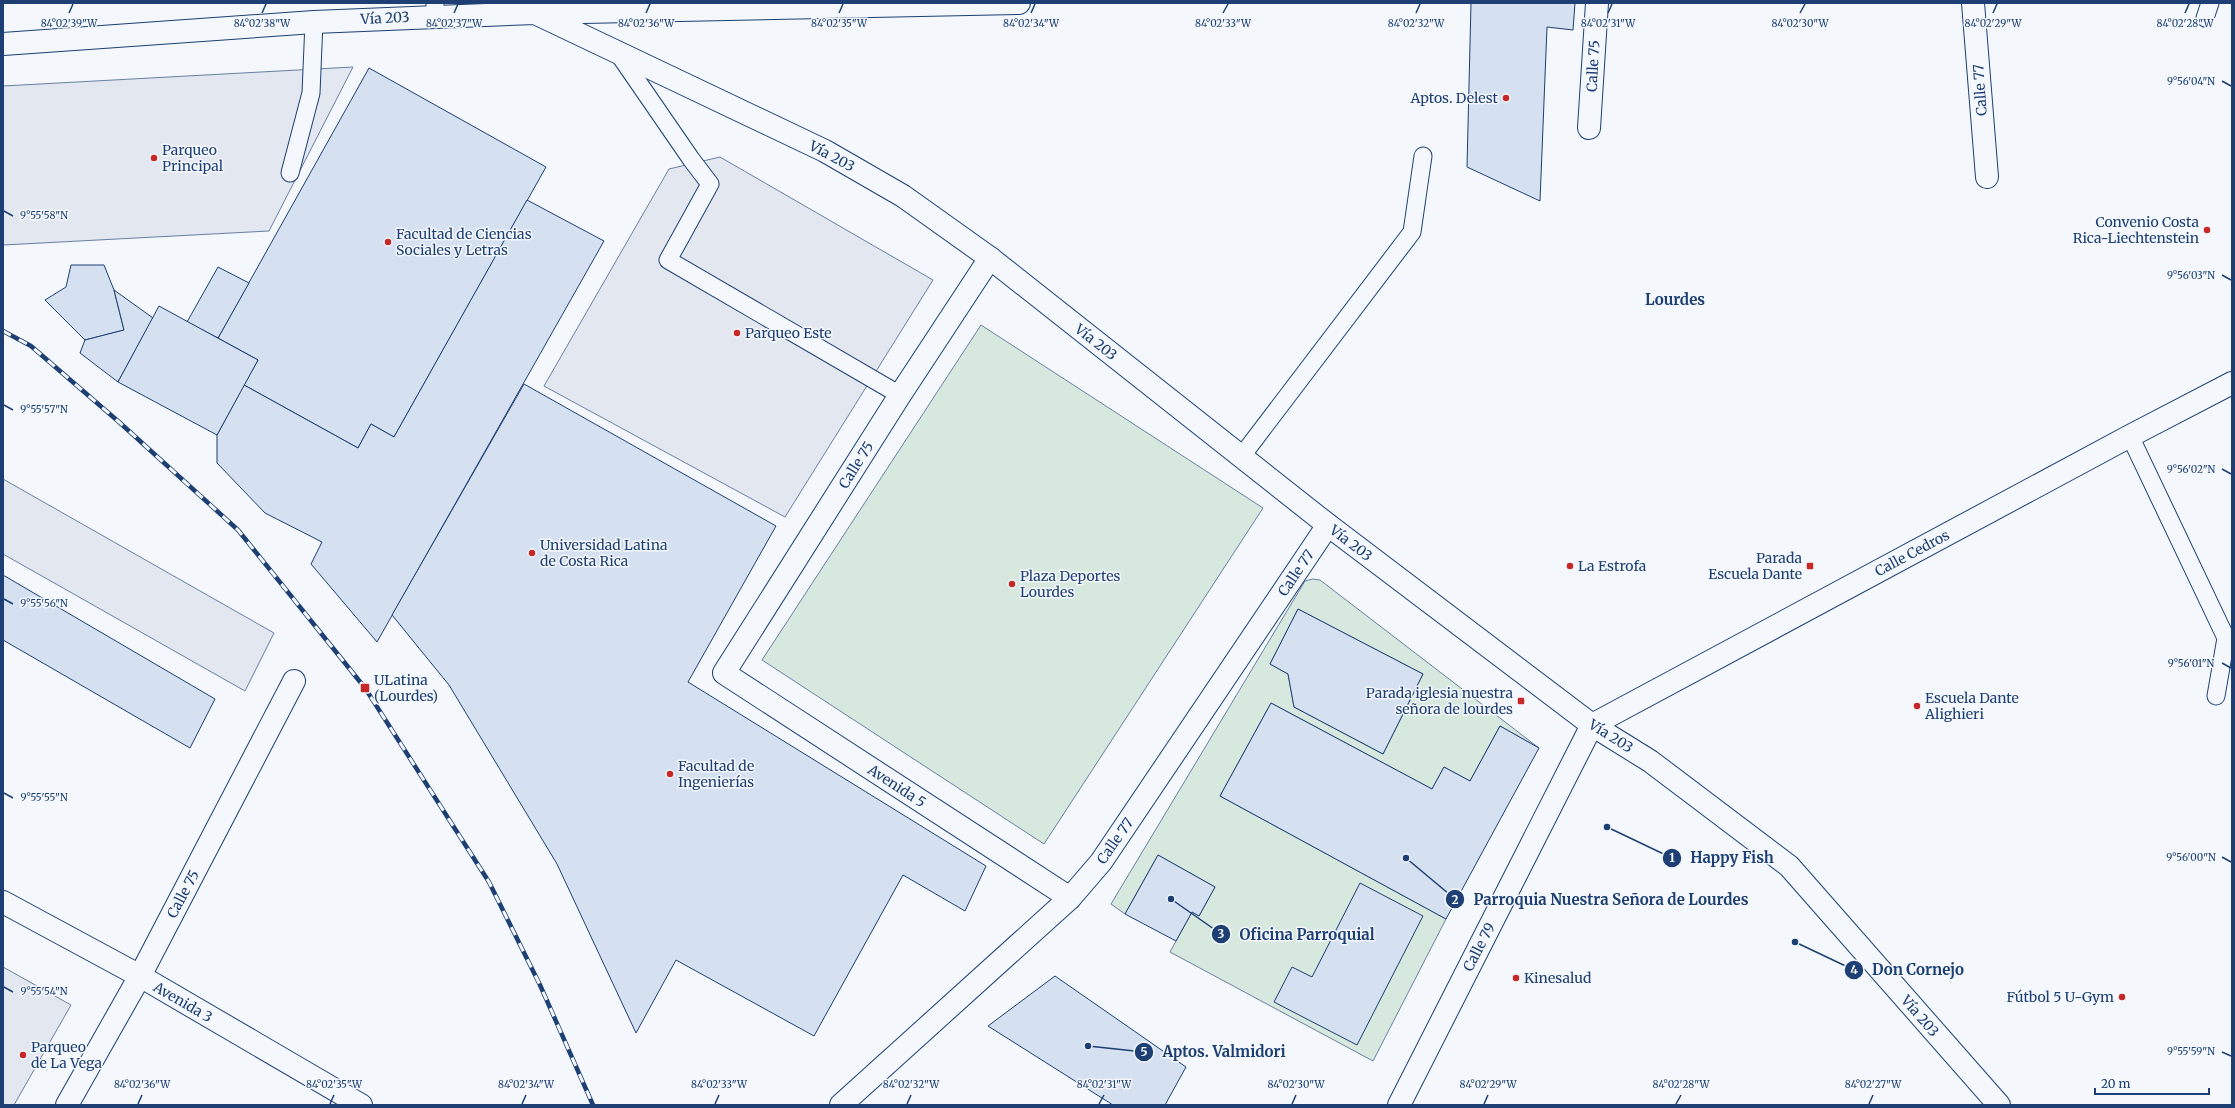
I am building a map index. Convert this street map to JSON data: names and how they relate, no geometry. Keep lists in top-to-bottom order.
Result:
{
  "streets": {
    "street": [
      "Vía 203",
      "Calle 75",
      "Calle 77",
      "Calle Cedros",
      "Avenida 5",
      "Calle 79",
      "Avenida 3"
    ]
  },
  "crossings": [
    ["Vía 203", "Calle 75"],
    ["Vía 203", "Calle 77"],
    ["Vía 203", "Calle Cedros"],
    ["Vía 203", "Calle 79"],
    ["Calle 75", "Avenida 5"],
    ["Calle 75", "Avenida 3"],
    ["Calle 77", "Avenida 5"],
    ["Calle Cedros", "Calle 79"]
  ],
  "districts": ["Lourdes"],
  "places": {
    "other": [
      "Aptos. Delest",
      "Parqueo Principal",
      "Convenio Costa Rica-Liechtenstein",
      "Facultad de Ciencias Sociales y Letras",
      "Parqueo Este",
      "Universidad Latina de Costa Rica",
      "La Estrofa",
      "Plaza Deportes Lourdes",
      "Escuela Dante Alighieri",
      "Facultad de Ingenierías",
      "Happy Fish",
      "Parroquia Nuestra Señora de Lourdes",
      "Oficina Parroquial",
      "Don Cornejo",
      "Kinesalud",
      "Fútbol 5 U-Gym",
      "Aptos. Valmidori",
      "Parqueo de La Vega"
    ],
    "transit": ["Parada Escuela Dante", "ULatina (Lourdes)", "Parada iglesia nuestra señora de lourdes"]
  },
  "scale_bar": "20 m",
  "coordinates": [
    "84°02'39\"W",
    "84°02'38\"W",
    "84°02'37\"W",
    "84°02'36\"W",
    "84°02'35\"W",
    "84°02'34\"W",
    "84°02'33\"W",
    "84°02'32\"W",
    "84°02'31\"W",
    "84°02'30\"W",
    "84°02'29\"W",
    "84°02'28\"W",
    "9°56'04\"N",
    "9°55'58\"N",
    "9°56'03\"N",
    "9°55'57\"N",
    "9°56'02\"N",
    "9°55'56\"N",
    "9°56'01\"N",
    "9°55'55\"N",
    "9°56'00\"N",
    "9°55'54\"N",
    "9°55'59\"N",
    "84°02'27\"W"
  ]
}
